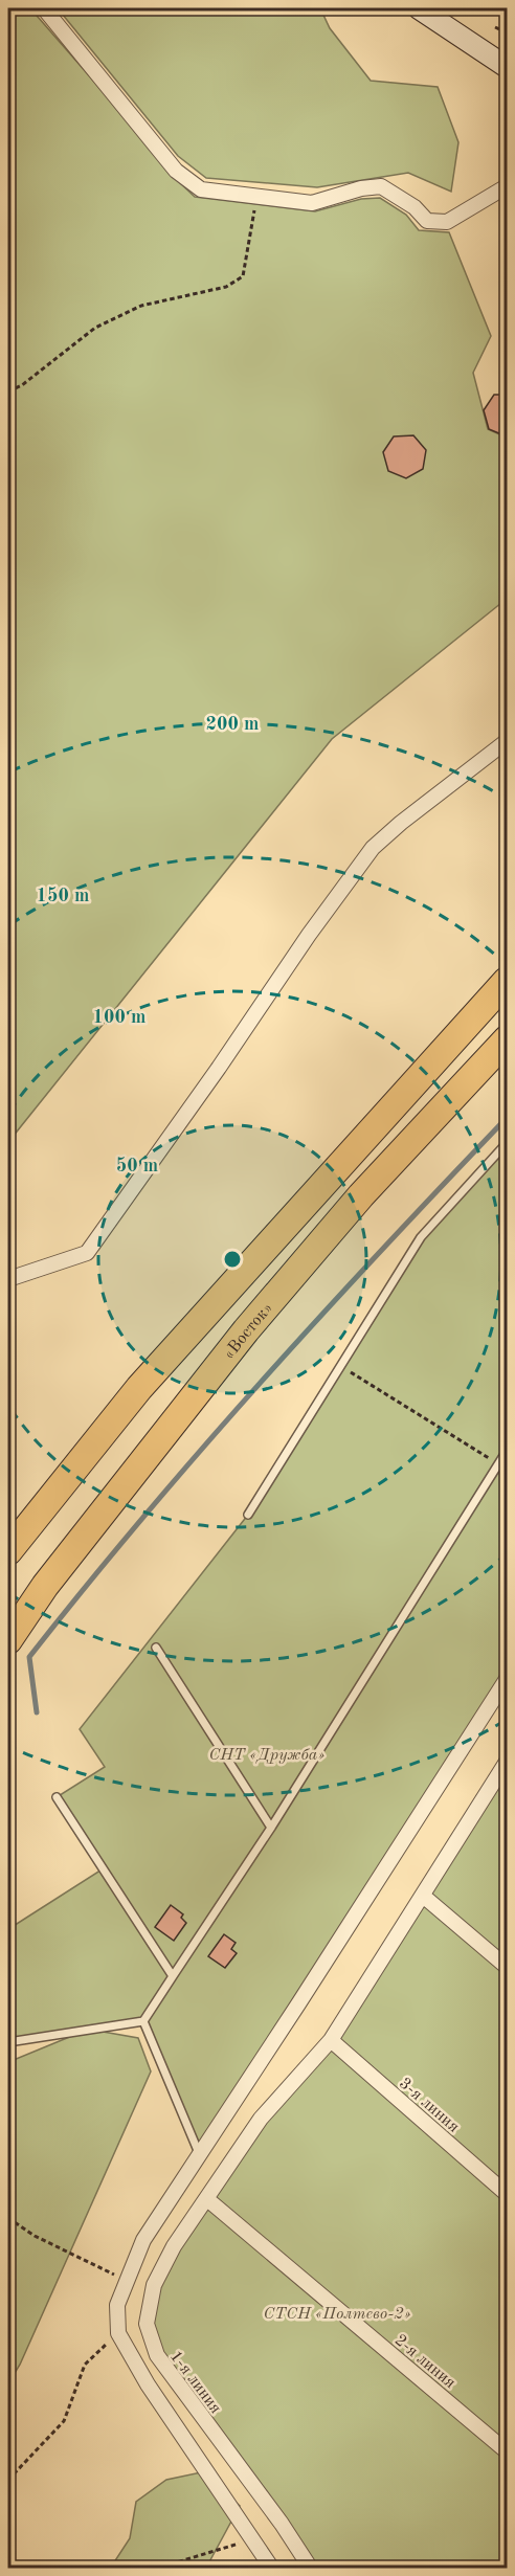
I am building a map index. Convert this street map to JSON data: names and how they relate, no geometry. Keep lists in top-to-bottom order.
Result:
{
  "streets": {
    "highway": ["«Восток»"],
    "street": ["3-я линия", "2-я линия", "1-я линия"]
  },
  "crossings": [
    ["3-я линия", "1-я линия"],
    ["2-я линия", "1-я линия"]
  ],
  "parks": ["СНТ «Дружба»", "СТСН «Полтево-2»"],
  "rings": [
    "200 m",
    "150 m",
    "100 m",
    "50 m"
  ]
}
